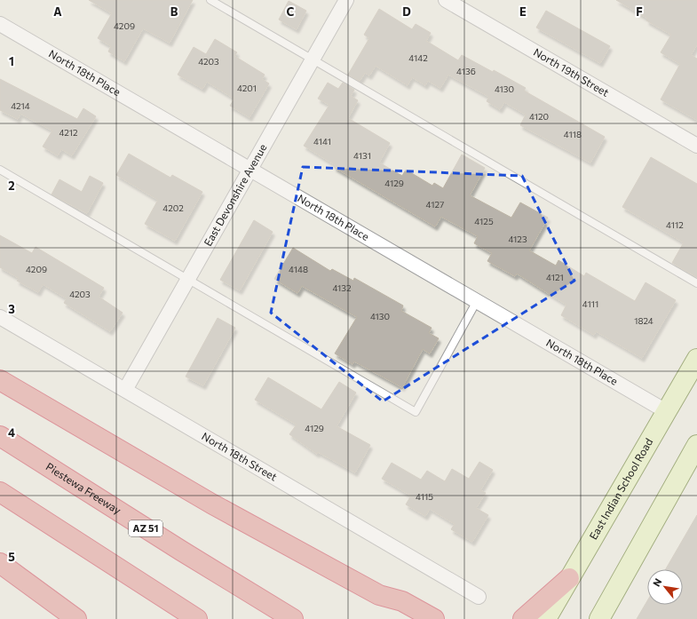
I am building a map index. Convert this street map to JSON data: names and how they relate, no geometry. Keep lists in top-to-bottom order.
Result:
{
  "streets": {
    "highway": ["Piestewa Freeway", "AZ 51"],
    "main road": ["East Indian School Road"],
    "street": [
      "North 18th Place",
      "North 19th Street",
      "East Devonshire Avenue",
      "North 18th Street"
    ]
  },
  "crossings": [
    ["North 18th Place", "East Devonshire Avenue"],
    ["North 18th Place", "East Indian School Road"],
    ["East Devonshire Avenue", "North 18th Street"]
  ],
  "house_numbers": [
    "4209",
    "4142",
    "4203",
    "4136",
    "4201",
    "4130",
    "4214",
    "4120",
    "4212",
    "4118",
    "4141",
    "4131",
    "4129",
    "4127",
    "4202",
    "4125",
    "4112",
    "4123",
    "4209",
    "4148",
    "4121",
    "4132",
    "4203",
    "4111",
    "4130",
    "1824",
    "4129",
    "4115"
  ],
  "north": "top left",
  "grid": {
    "columns": [
      "A",
      "B",
      "C",
      "D",
      "E",
      "F"
    ],
    "rows": [
      "1",
      "2",
      "3",
      "4",
      "5"
    ]
  }
}
